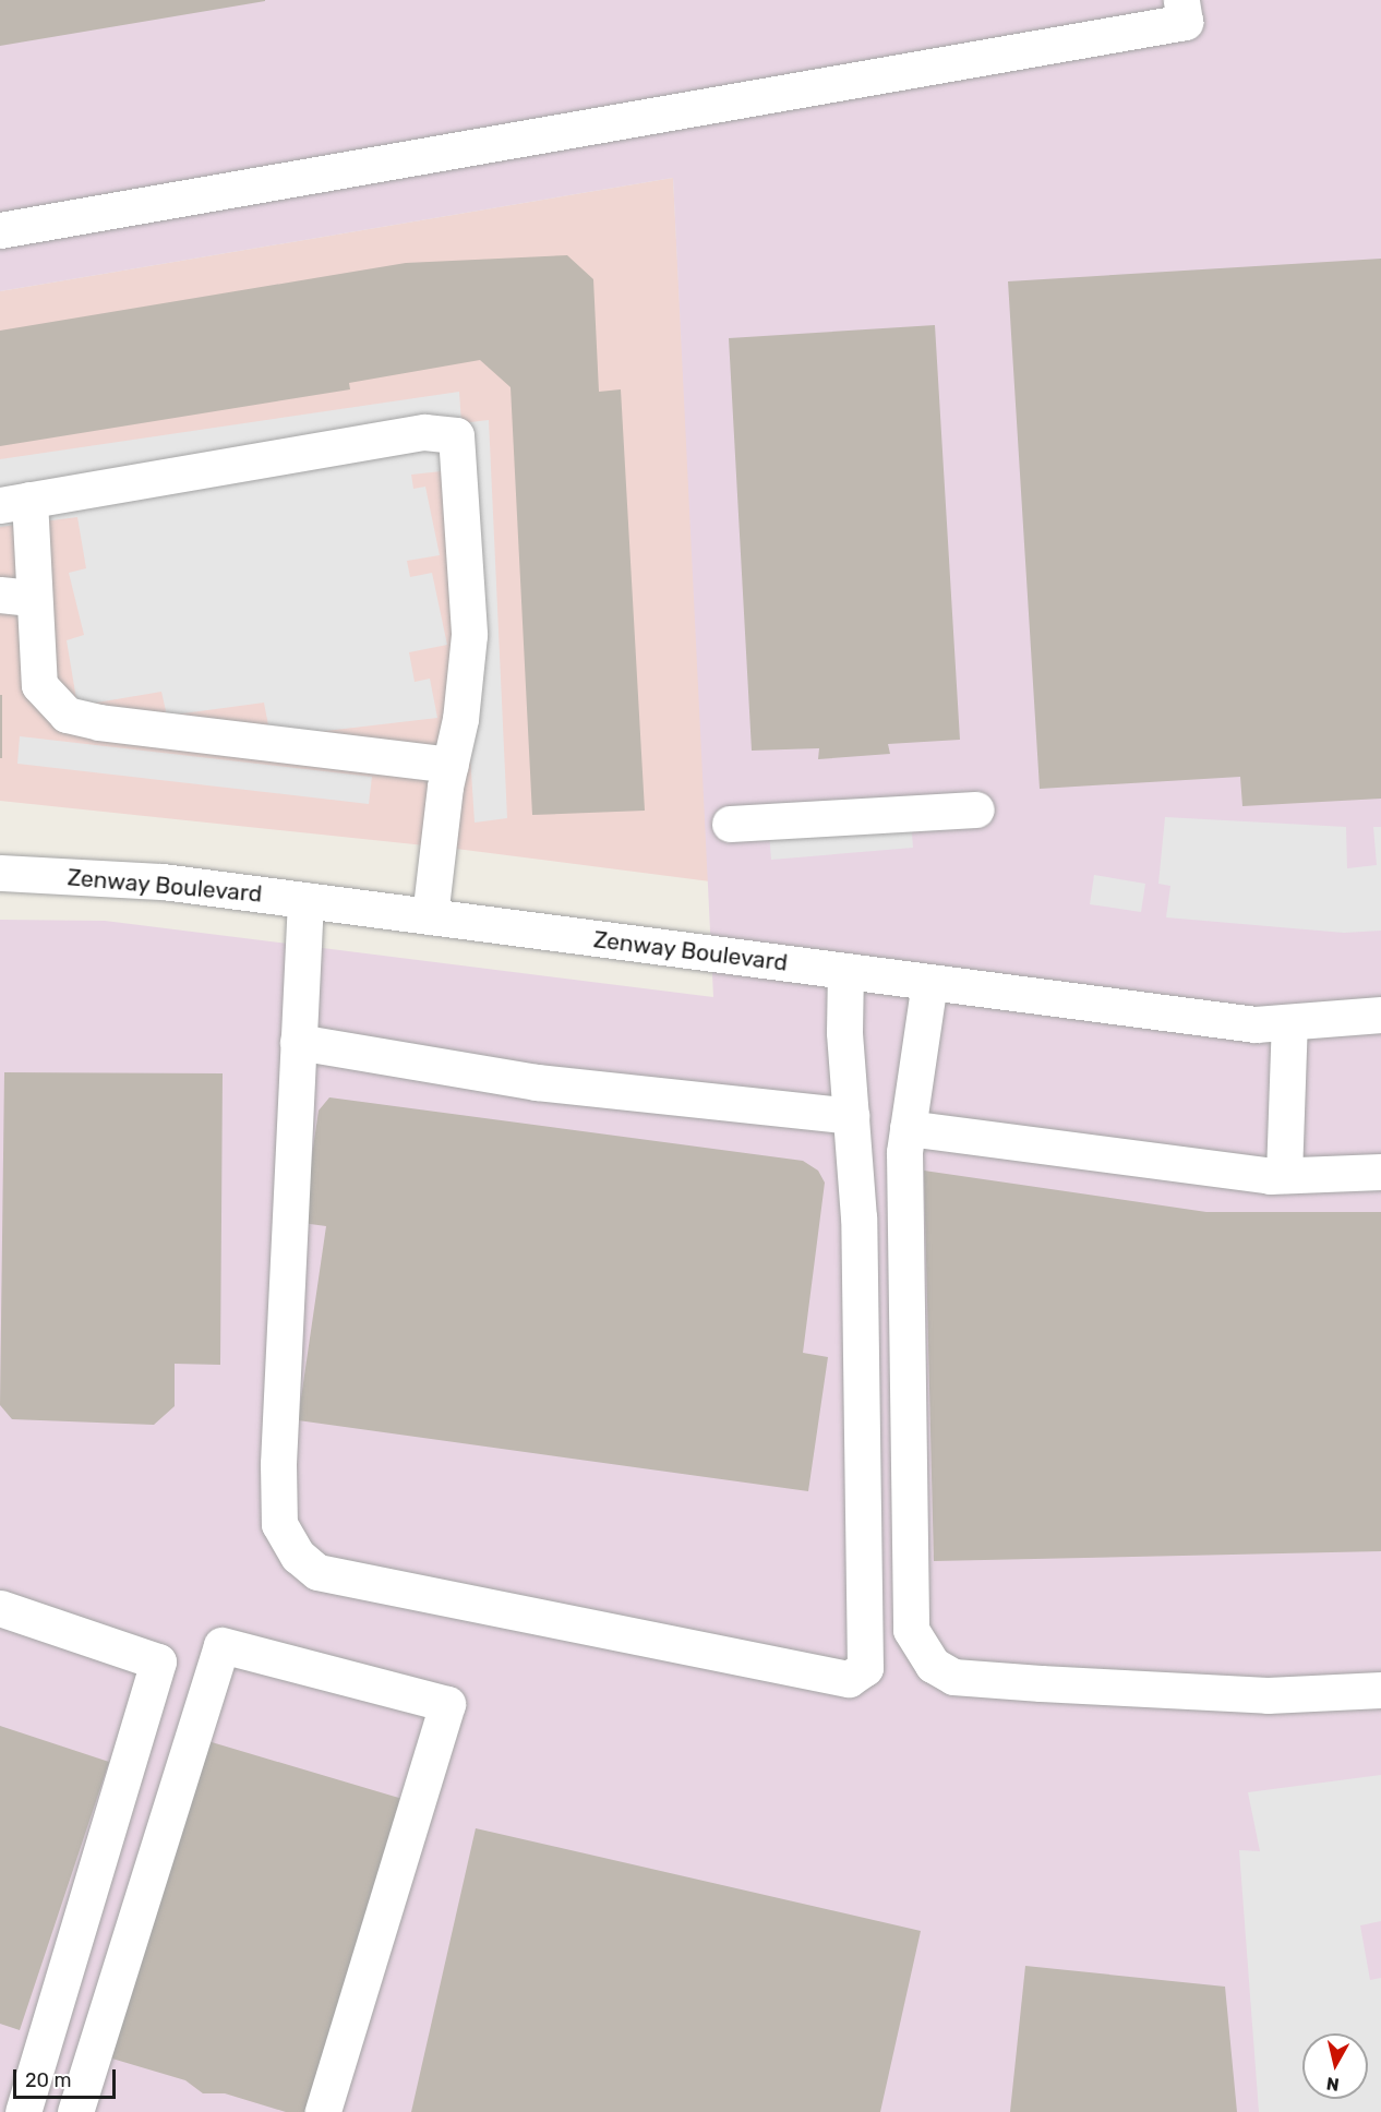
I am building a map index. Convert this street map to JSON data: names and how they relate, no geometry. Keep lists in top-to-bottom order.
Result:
{
  "streets": {
    "street": ["Zenway Boulevard"]
  },
  "scale_bar": "20 m",
  "north": "bottom"
}
